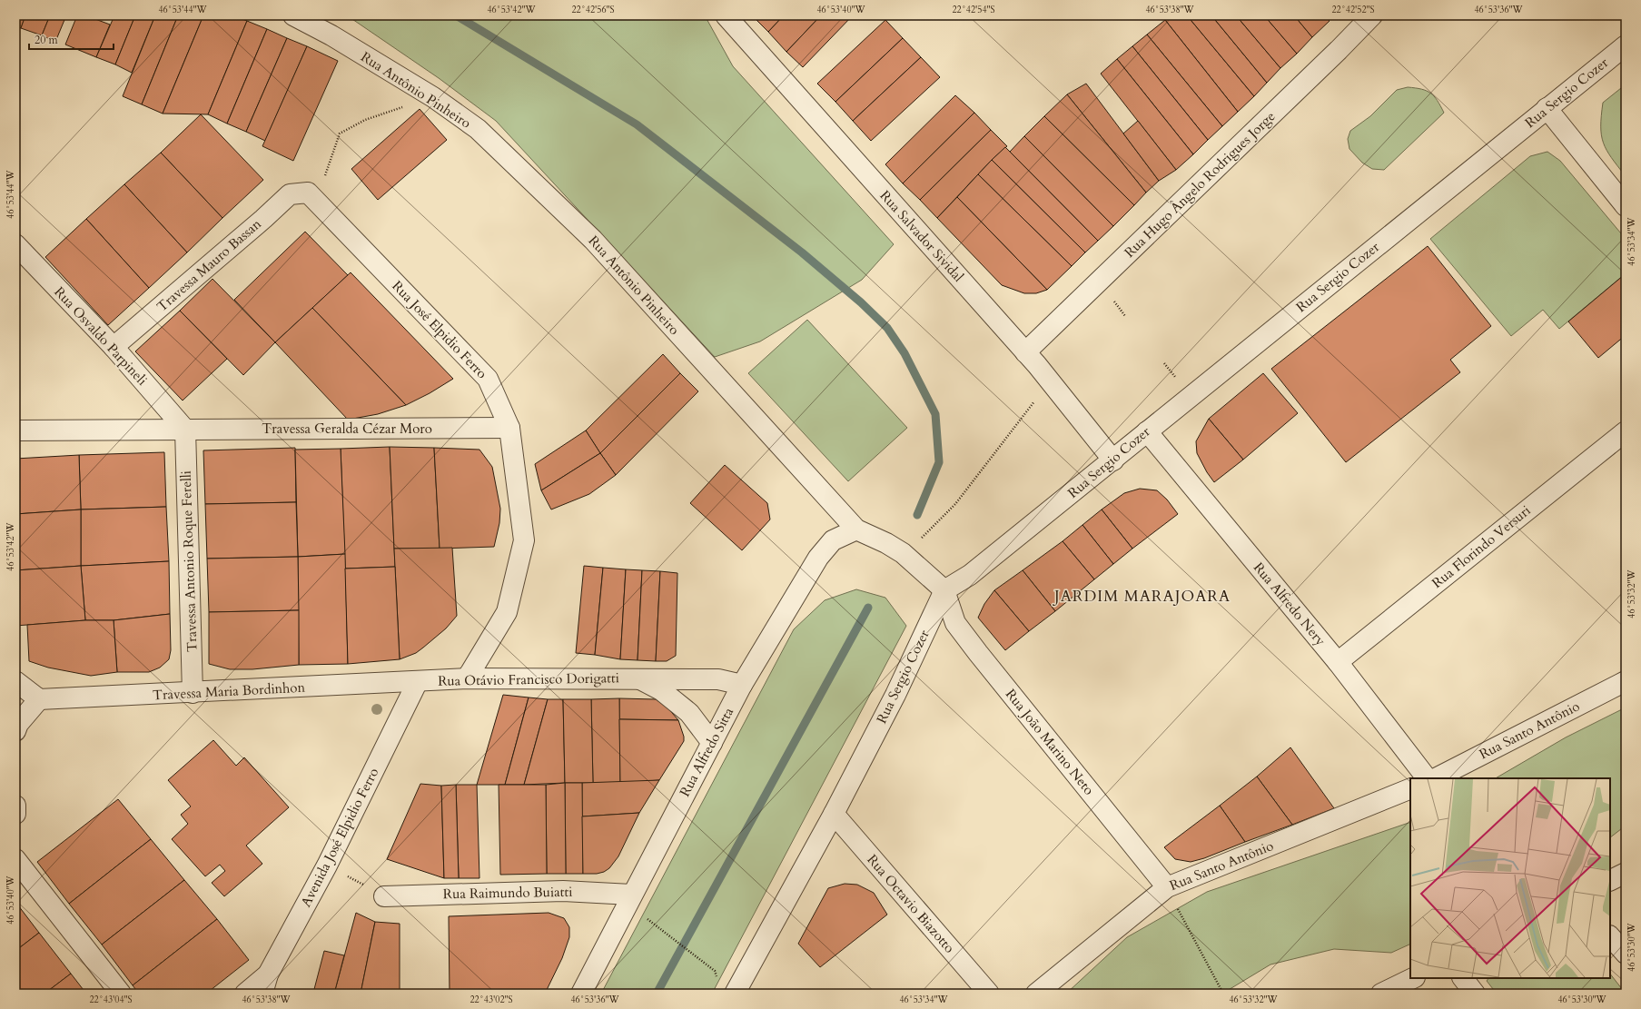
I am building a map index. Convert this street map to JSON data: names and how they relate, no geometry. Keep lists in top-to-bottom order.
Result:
{
  "streets": {
    "street": [
      "Rua Antônio Pinheiro",
      "Rua Sergio Cozer",
      "Rua Hugo Ângelo Rodrigues Jorge",
      "Rua Salvador Sividal",
      "Travessa Mauro Bassan",
      "Rua José Elpidio Ferro",
      "Rua Osvaldo Parpineli",
      "Travessa Geralda Cézar Moro",
      "Rua Florindo Versuri",
      "Travessa Antonio Roque Ferelli",
      "Rua Alfredo Nery",
      "Rua Otávio Francisco Dorigatti",
      "Travessa Maria Bordinhon",
      "Rua Santo Antônio",
      "Rua João Marino Neto",
      "Rua Alfredo Sitta",
      "Avenida José Elpidio Ferro",
      "Rua Raimundo Buiatti",
      "Rua Octavio Biazotto"
    ]
  },
  "crossings": [
    ["Rua Antônio Pinheiro", "Rua Sergio Cozer"],
    ["Rua Antônio Pinheiro", "Rua João Marino Neto"],
    ["Rua Antônio Pinheiro", "Rua Alfredo Sitta"],
    ["Rua Sergio Cozer", "Rua Salvador Sividal"],
    ["Rua Sergio Cozer", "Rua Alfredo Nery"],
    ["Rua Sergio Cozer", "Rua João Marino Neto"],
    ["Rua Sergio Cozer", "Rua Octavio Biazotto"],
    ["Rua Hugo Ângelo Rodrigues Jorge", "Rua Salvador Sividal"],
    ["Travessa Mauro Bassan", "Rua José Elpidio Ferro"],
    ["Travessa Mauro Bassan", "Rua Osvaldo Parpineli"],
    ["Rua José Elpidio Ferro", "Travessa Geralda Cézar Moro"],
    ["Rua José Elpidio Ferro", "Rua Otávio Francisco Dorigatti"],
    ["Rua Osvaldo Parpineli", "Travessa Geralda Cézar Moro"],
    ["Rua Osvaldo Parpineli", "Travessa Antonio Roque Ferelli"],
    ["Travessa Geralda Cézar Moro", "Travessa Antonio Roque Ferelli"],
    ["Rua Florindo Versuri", "Rua Alfredo Nery"],
    ["Travessa Antonio Roque Ferelli", "Travessa Maria Bordinhon"],
    ["Rua Otávio Francisco Dorigatti", "Travessa Maria Bordinhon"],
    ["Rua Otávio Francisco Dorigatti", "Rua Alfredo Sitta"],
    ["Rua Otávio Francisco Dorigatti", "Avenida José Elpidio Ferro"],
    ["Travessa Maria Bordinhon", "Avenida José Elpidio Ferro"],
    ["Rua Santo Antônio", "Rua João Marino Neto"],
    ["Rua Alfredo Sitta", "Rua Raimundo Buiatti"]
  ],
  "districts": ["JARDIM MARAJOARA"],
  "scale_bar": "20 m",
  "coordinates": [
    "46°53'44\"W",
    "46°53'42\"W",
    "22°42'56\"S",
    "46°53'40\"W",
    "22°42'54\"S",
    "46°53'38\"W",
    "22°42'52\"S",
    "46°53'36\"W",
    "46°53'34\"W",
    "46°53'32\"W",
    "46°53'30\"W",
    "22°43'04\"S",
    "22°43'02\"S"
  ]
}
